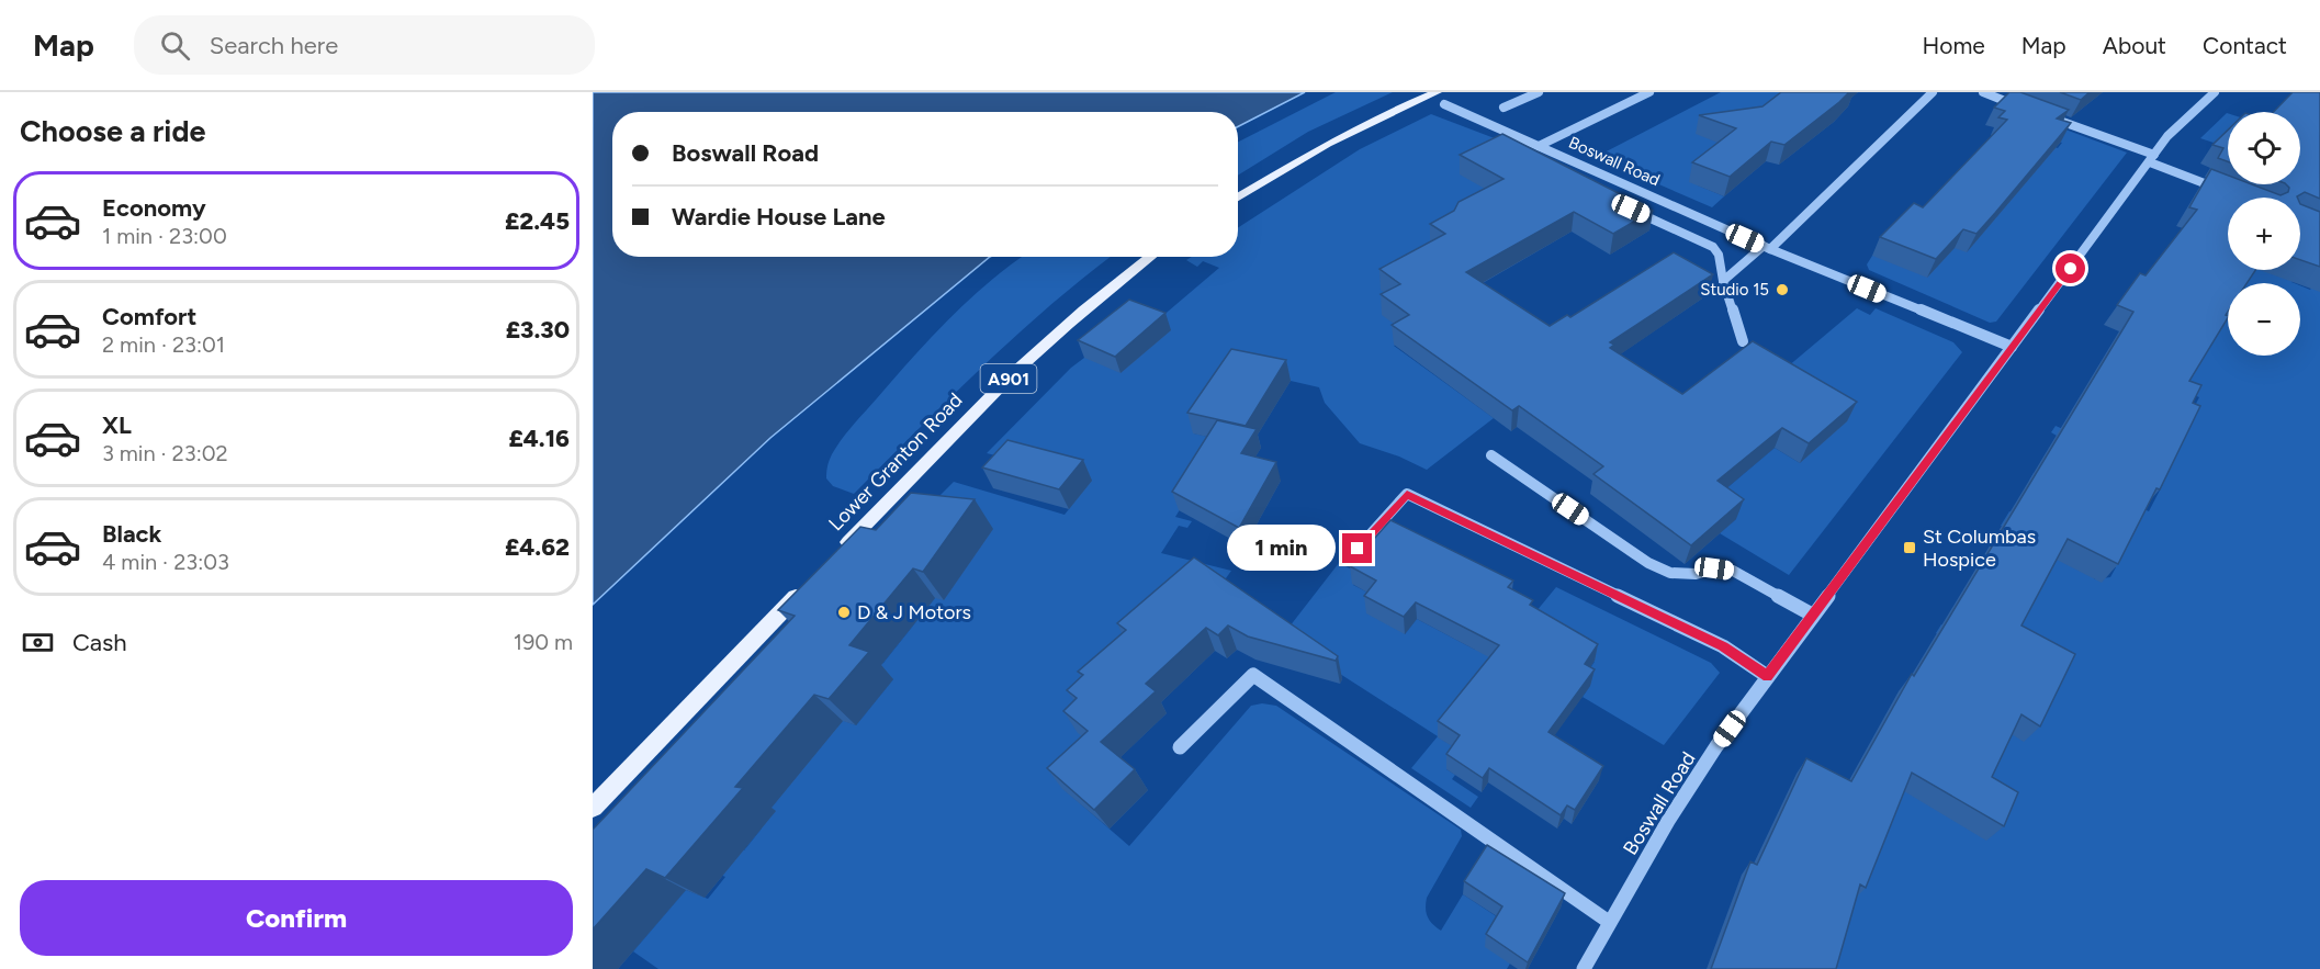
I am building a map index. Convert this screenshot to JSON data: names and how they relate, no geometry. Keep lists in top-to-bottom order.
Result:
{
  "streets": {
    "main road": ["A901", "Lower Granton Road"],
    "street": ["Boswall Road"]
  },
  "places": {
    "other": ["Studio 15", "D & J Motors"],
    "transit": ["St Columbas Hospice"]
  },
  "page": {
    "header": "Map",
    "search": "Search here",
    "nav": [
      "Home",
      "Map",
      "About",
      "Contact"
    ],
    "heading": "Choose a ride",
    "map_buttons": ["+", "−"],
    "banner": ["Boswall Road", "Wardie House Lane"],
    "list": [
      {
        "name": "Economy",
        "note": "1 min · 23:00",
        "value": "£2.45"
      },
      {
        "name": "Comfort",
        "note": "2 min · 23:01",
        "value": "£3.30"
      },
      {
        "name": "XL",
        "note": "3 min · 23:02",
        "value": "£4.16"
      },
      {
        "name": "Black",
        "note": "4 min · 23:03",
        "value": "£4.62"
      }
    ],
    "bubble": "1 min",
    "pay": ["Cash", "190 m"],
    "buttons": "Confirm"
  }
}
